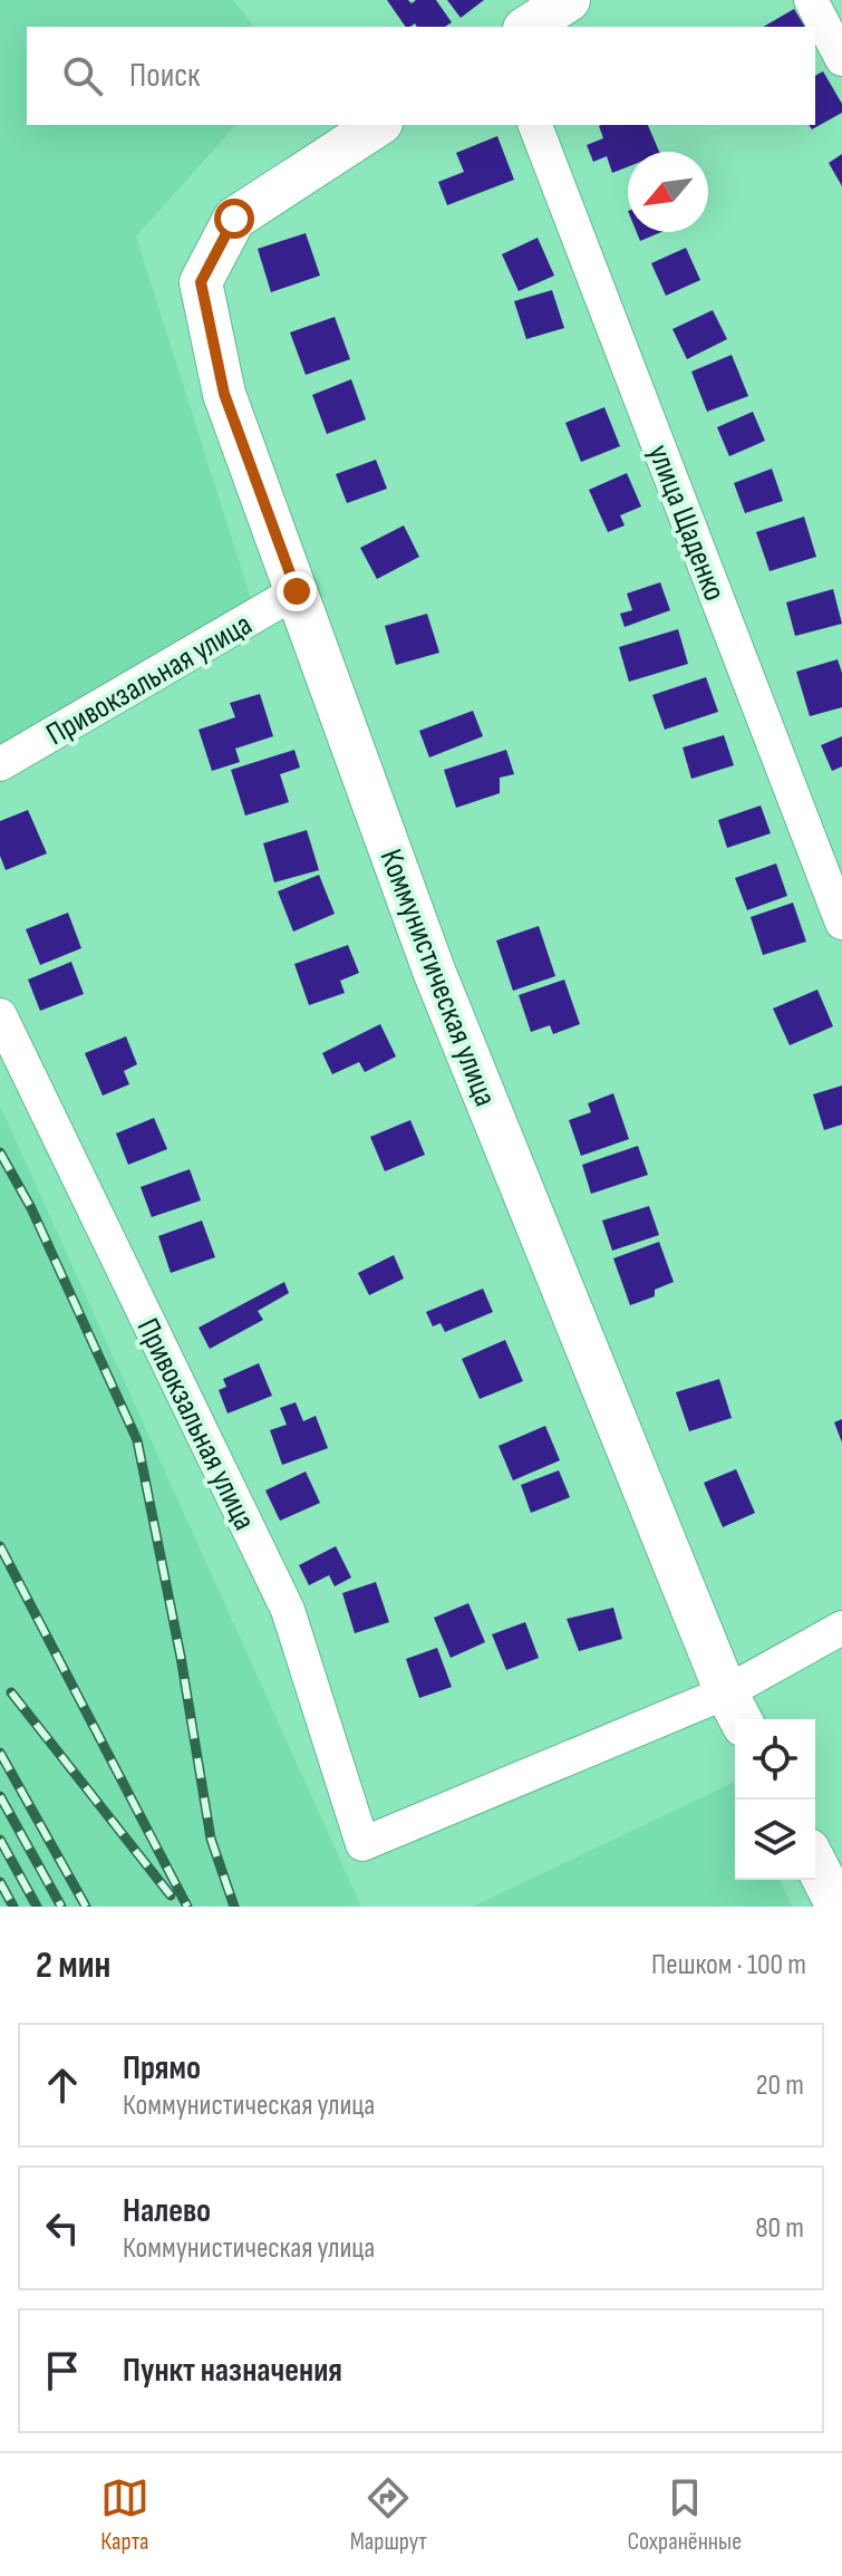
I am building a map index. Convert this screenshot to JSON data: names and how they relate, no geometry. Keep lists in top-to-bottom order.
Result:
{
  "streets": {
    "street": ["улица Щаденко", "Привокзальная улица", "Коммунистическая улица"]
  },
  "crossings": [
    ["Привокзальная улица", "Коммунистическая улица"]
  ],
  "north": "bottom left",
  "page": {
    "search": "Поиск",
    "heading": ["2 мин", "Пешком · 100 m"],
    "list": [
      ["Прямо", "Коммунистическая улица", "20 m"],
      ["Налево", "Коммунистическая улица", "80 m"],
      "Пункт назначения"
    ],
    "nav": ["Карта", "Маршрут", "Сохранённые"]
  }
}
